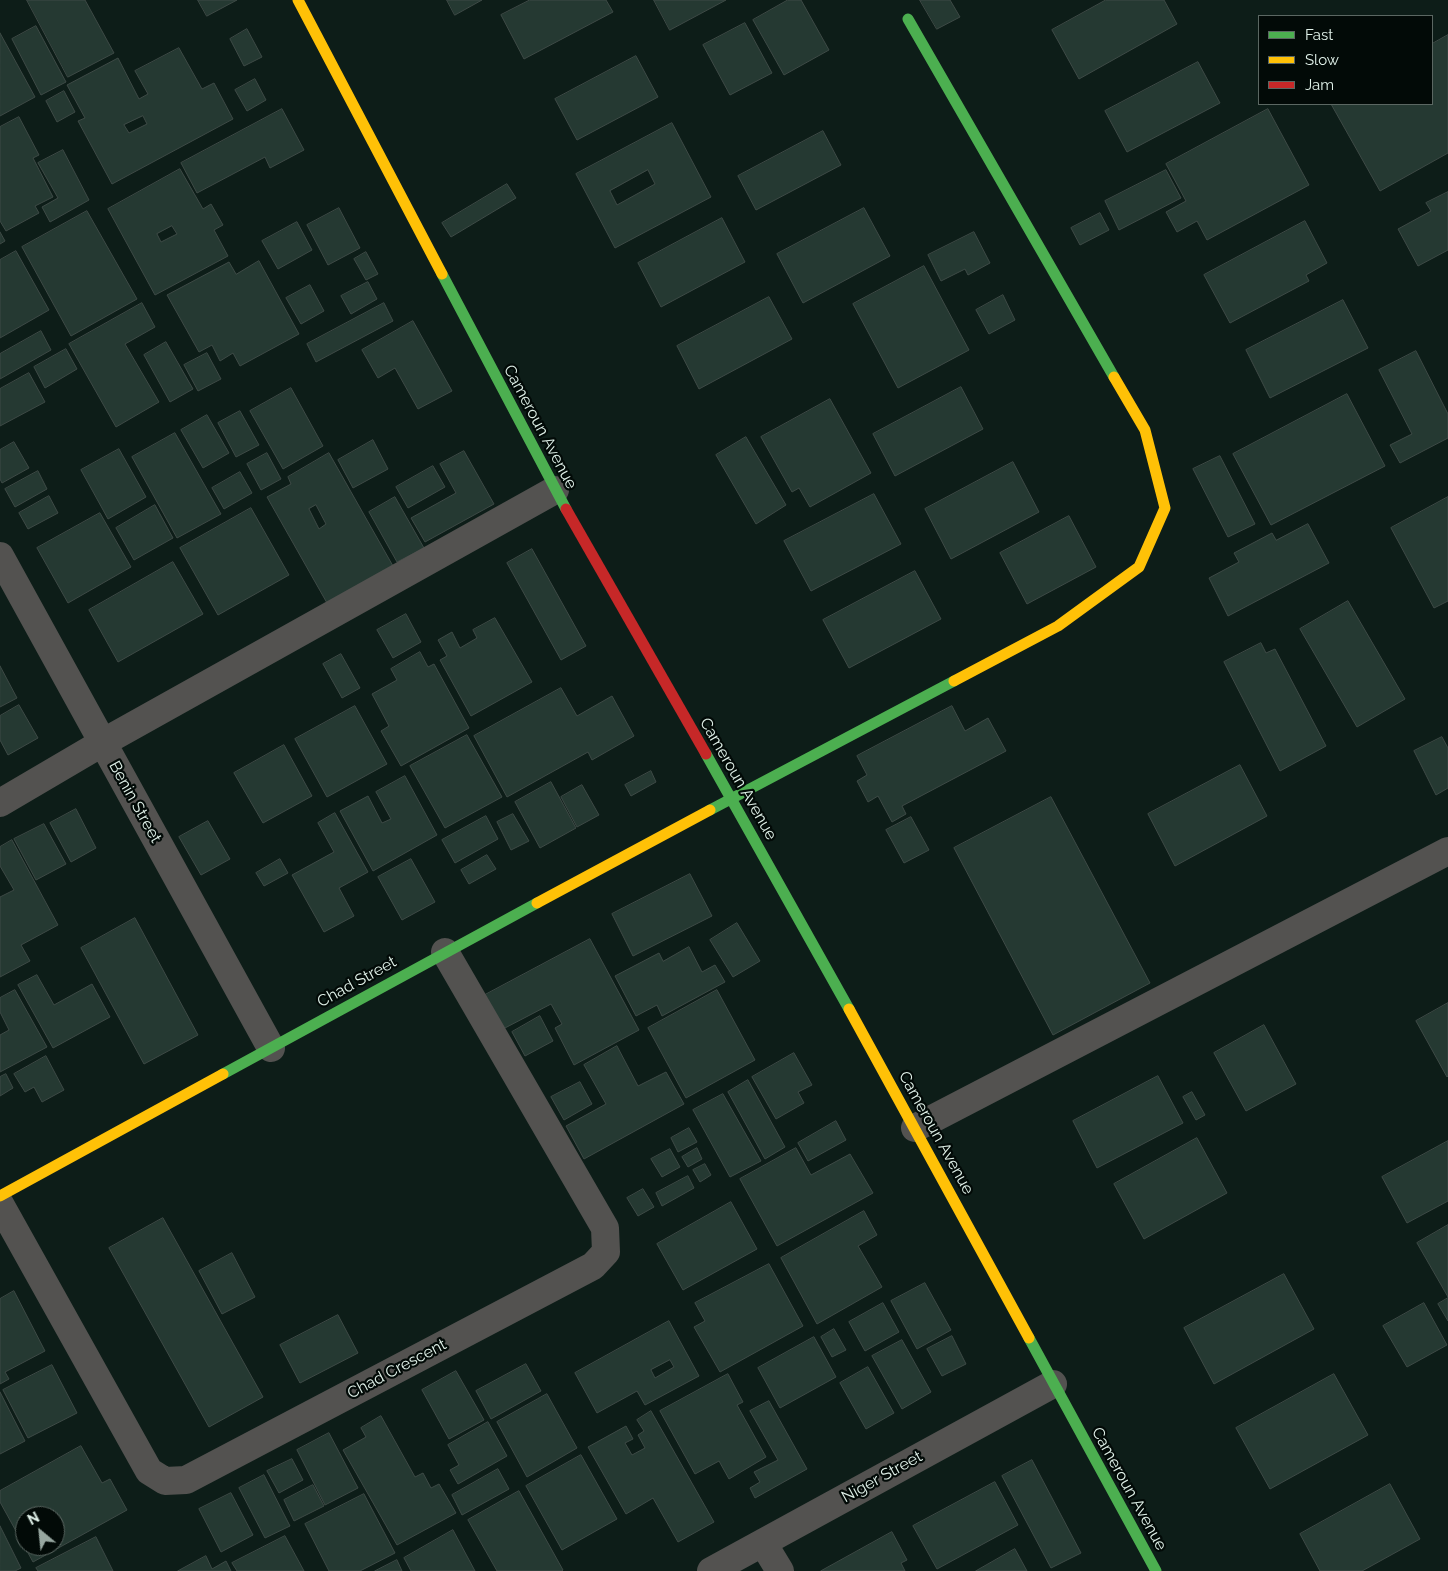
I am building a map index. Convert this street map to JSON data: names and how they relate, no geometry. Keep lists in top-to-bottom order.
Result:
{
  "streets": {
    "street": [
      "Cameroun Avenue",
      "Benin Street",
      "Chad Street",
      "Chad Crescent",
      "Niger Street"
    ]
  },
  "crossings": [
    ["Cameroun Avenue", "Chad Street"],
    ["Cameroun Avenue", "Niger Street"],
    ["Benin Street", "Chad Street"],
    ["Chad Street", "Chad Crescent"]
  ],
  "legend": ["Fast", "Slow", "Jam"],
  "north": "top left"
}
